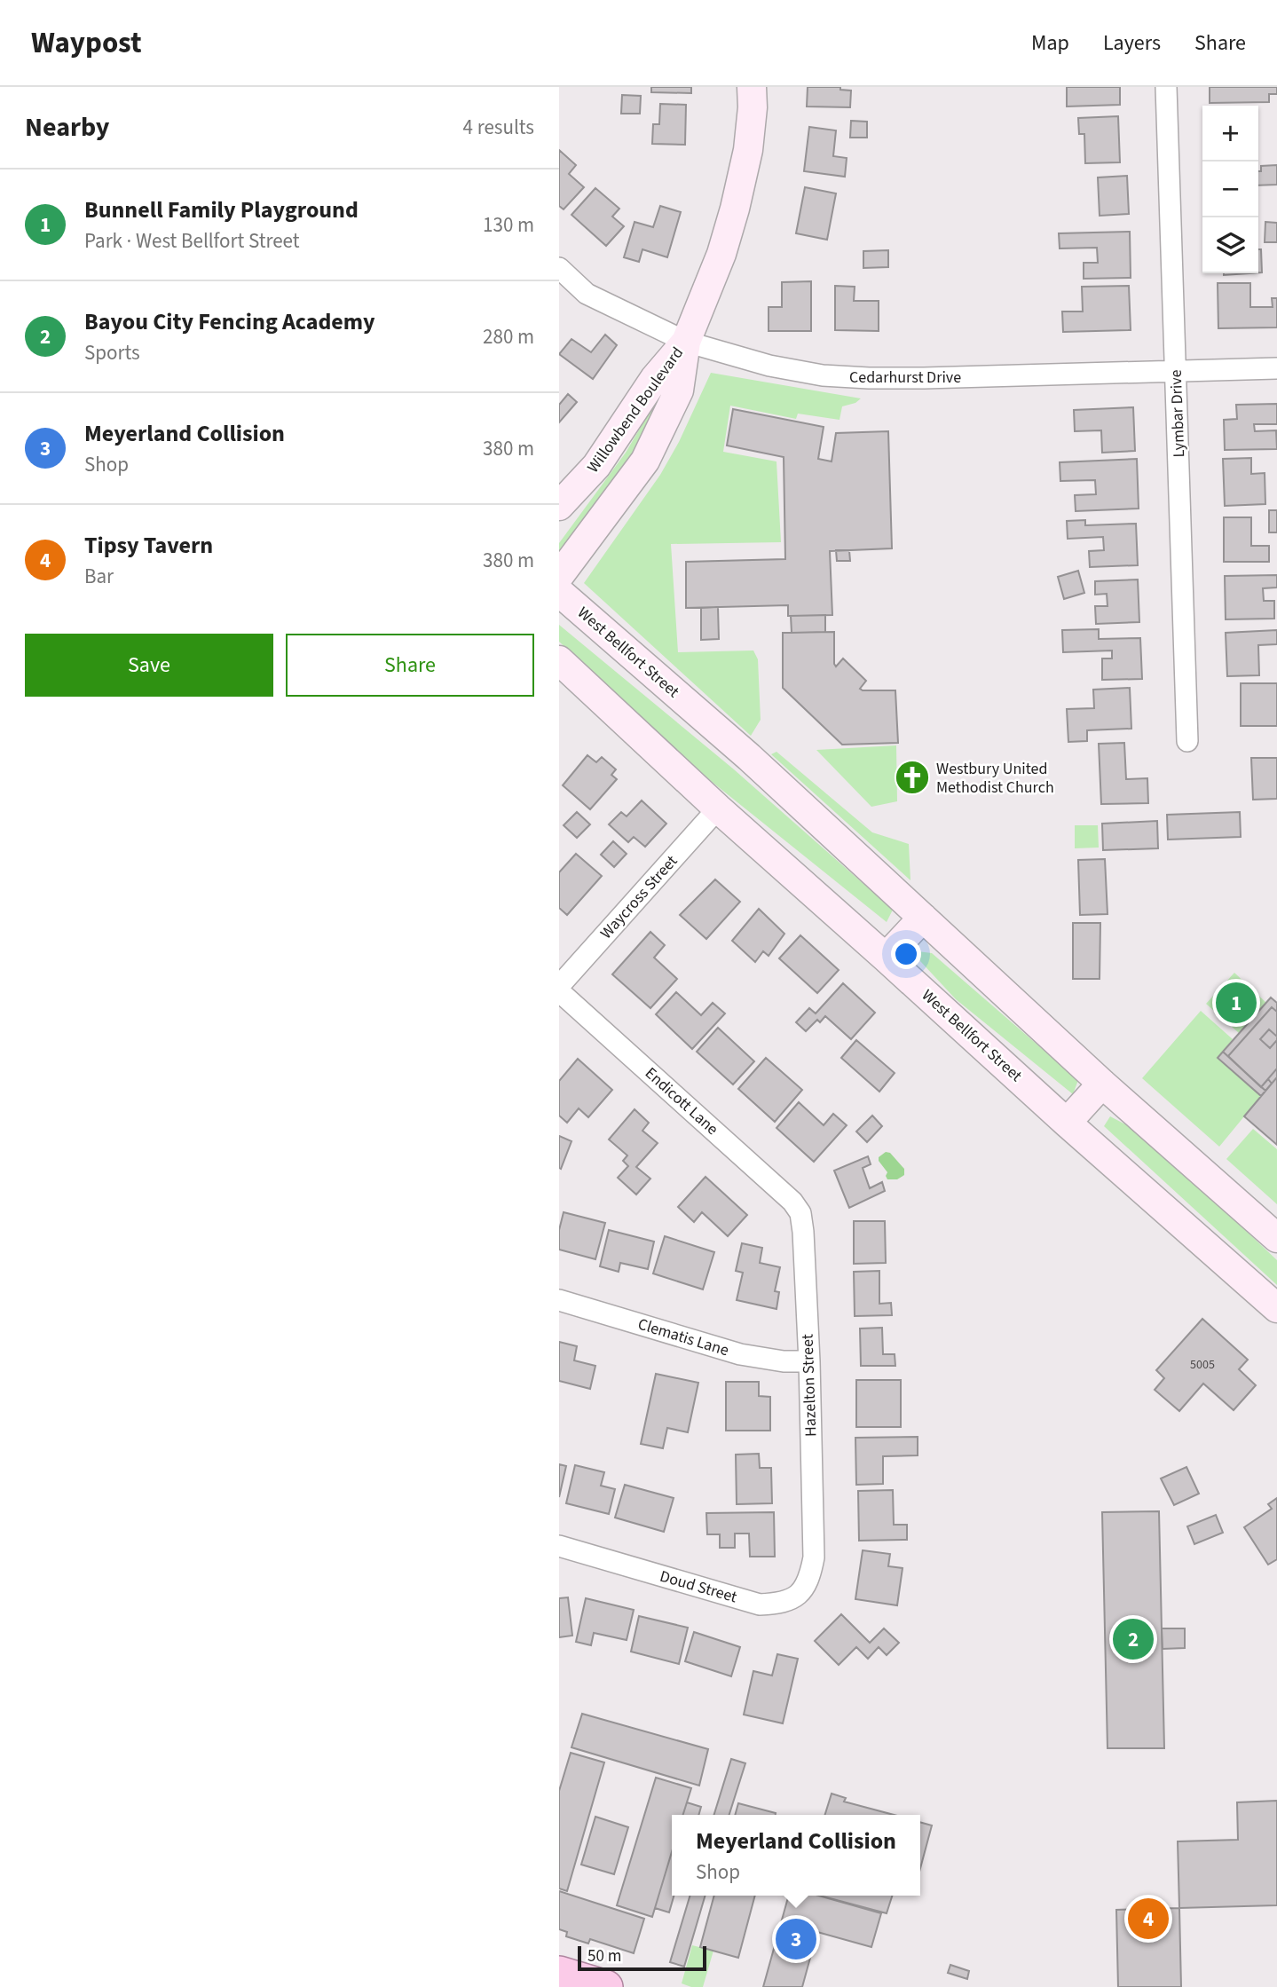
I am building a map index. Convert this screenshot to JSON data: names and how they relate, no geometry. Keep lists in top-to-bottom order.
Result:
{
  "streets": {
    "main road": ["Willowbend Boulevard", "West Bellfort Street"],
    "street": [
      "Cedarhurst Drive",
      "Lymbar Drive",
      "Waycross Street",
      "Endicott Lane",
      "Clematis Lane",
      "Hazelton Street",
      "Doud Street"
    ]
  },
  "crossings": [
    ["Cedarhurst Drive", "Willowbend Boulevard"],
    ["Cedarhurst Drive", "Lymbar Drive"],
    ["West Bellfort Street", "Waycross Street"],
    ["Endicott Lane", "Hazelton Street"],
    ["Clematis Lane", "Hazelton Street"],
    ["Hazelton Street", "Doud Street"]
  ],
  "places": {
    "church": ["Westbury United Methodist Church"]
  },
  "house_numbers": ["5005"],
  "scale_bar": "50 m",
  "page": {
    "header": "Waypost",
    "nav": ["Map", "Layers", "Share"],
    "heading": ["Nearby", "4 results"],
    "map_buttons": ["+", "−"],
    "list": [
      {
        "mark": "1",
        "name": "Bunnell Family Playground",
        "note": "Park · West Bellfort Street",
        "value": "130 m"
      },
      {
        "mark": "2",
        "name": "Bayou City Fencing Academy",
        "note": "Sports",
        "value": "280 m"
      },
      {
        "mark": "3",
        "name": "Meyerland Collision",
        "note": "Shop",
        "value": "380 m"
      },
      {
        "mark": "4",
        "name": "Tipsy Tavern",
        "note": "Bar",
        "value": "380 m"
      }
    ],
    "buttons": ["Save", "Share"],
    "pins": [
      "1",
      "2",
      "4",
      "3"
    ],
    "popup": ["Meyerland Collision", "Shop"],
    "scale": "50 m"
  }
}
